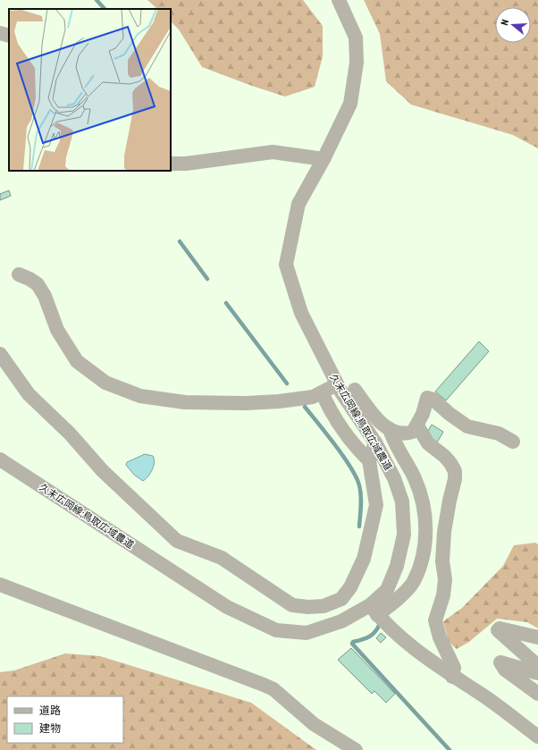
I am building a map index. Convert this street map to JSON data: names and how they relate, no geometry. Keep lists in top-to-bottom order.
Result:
{
  "streets": {
    "street": ["久末広岡線;鳥取広域農道"]
  },
  "legend": ["道路", "建物"],
  "north": "left"
}
